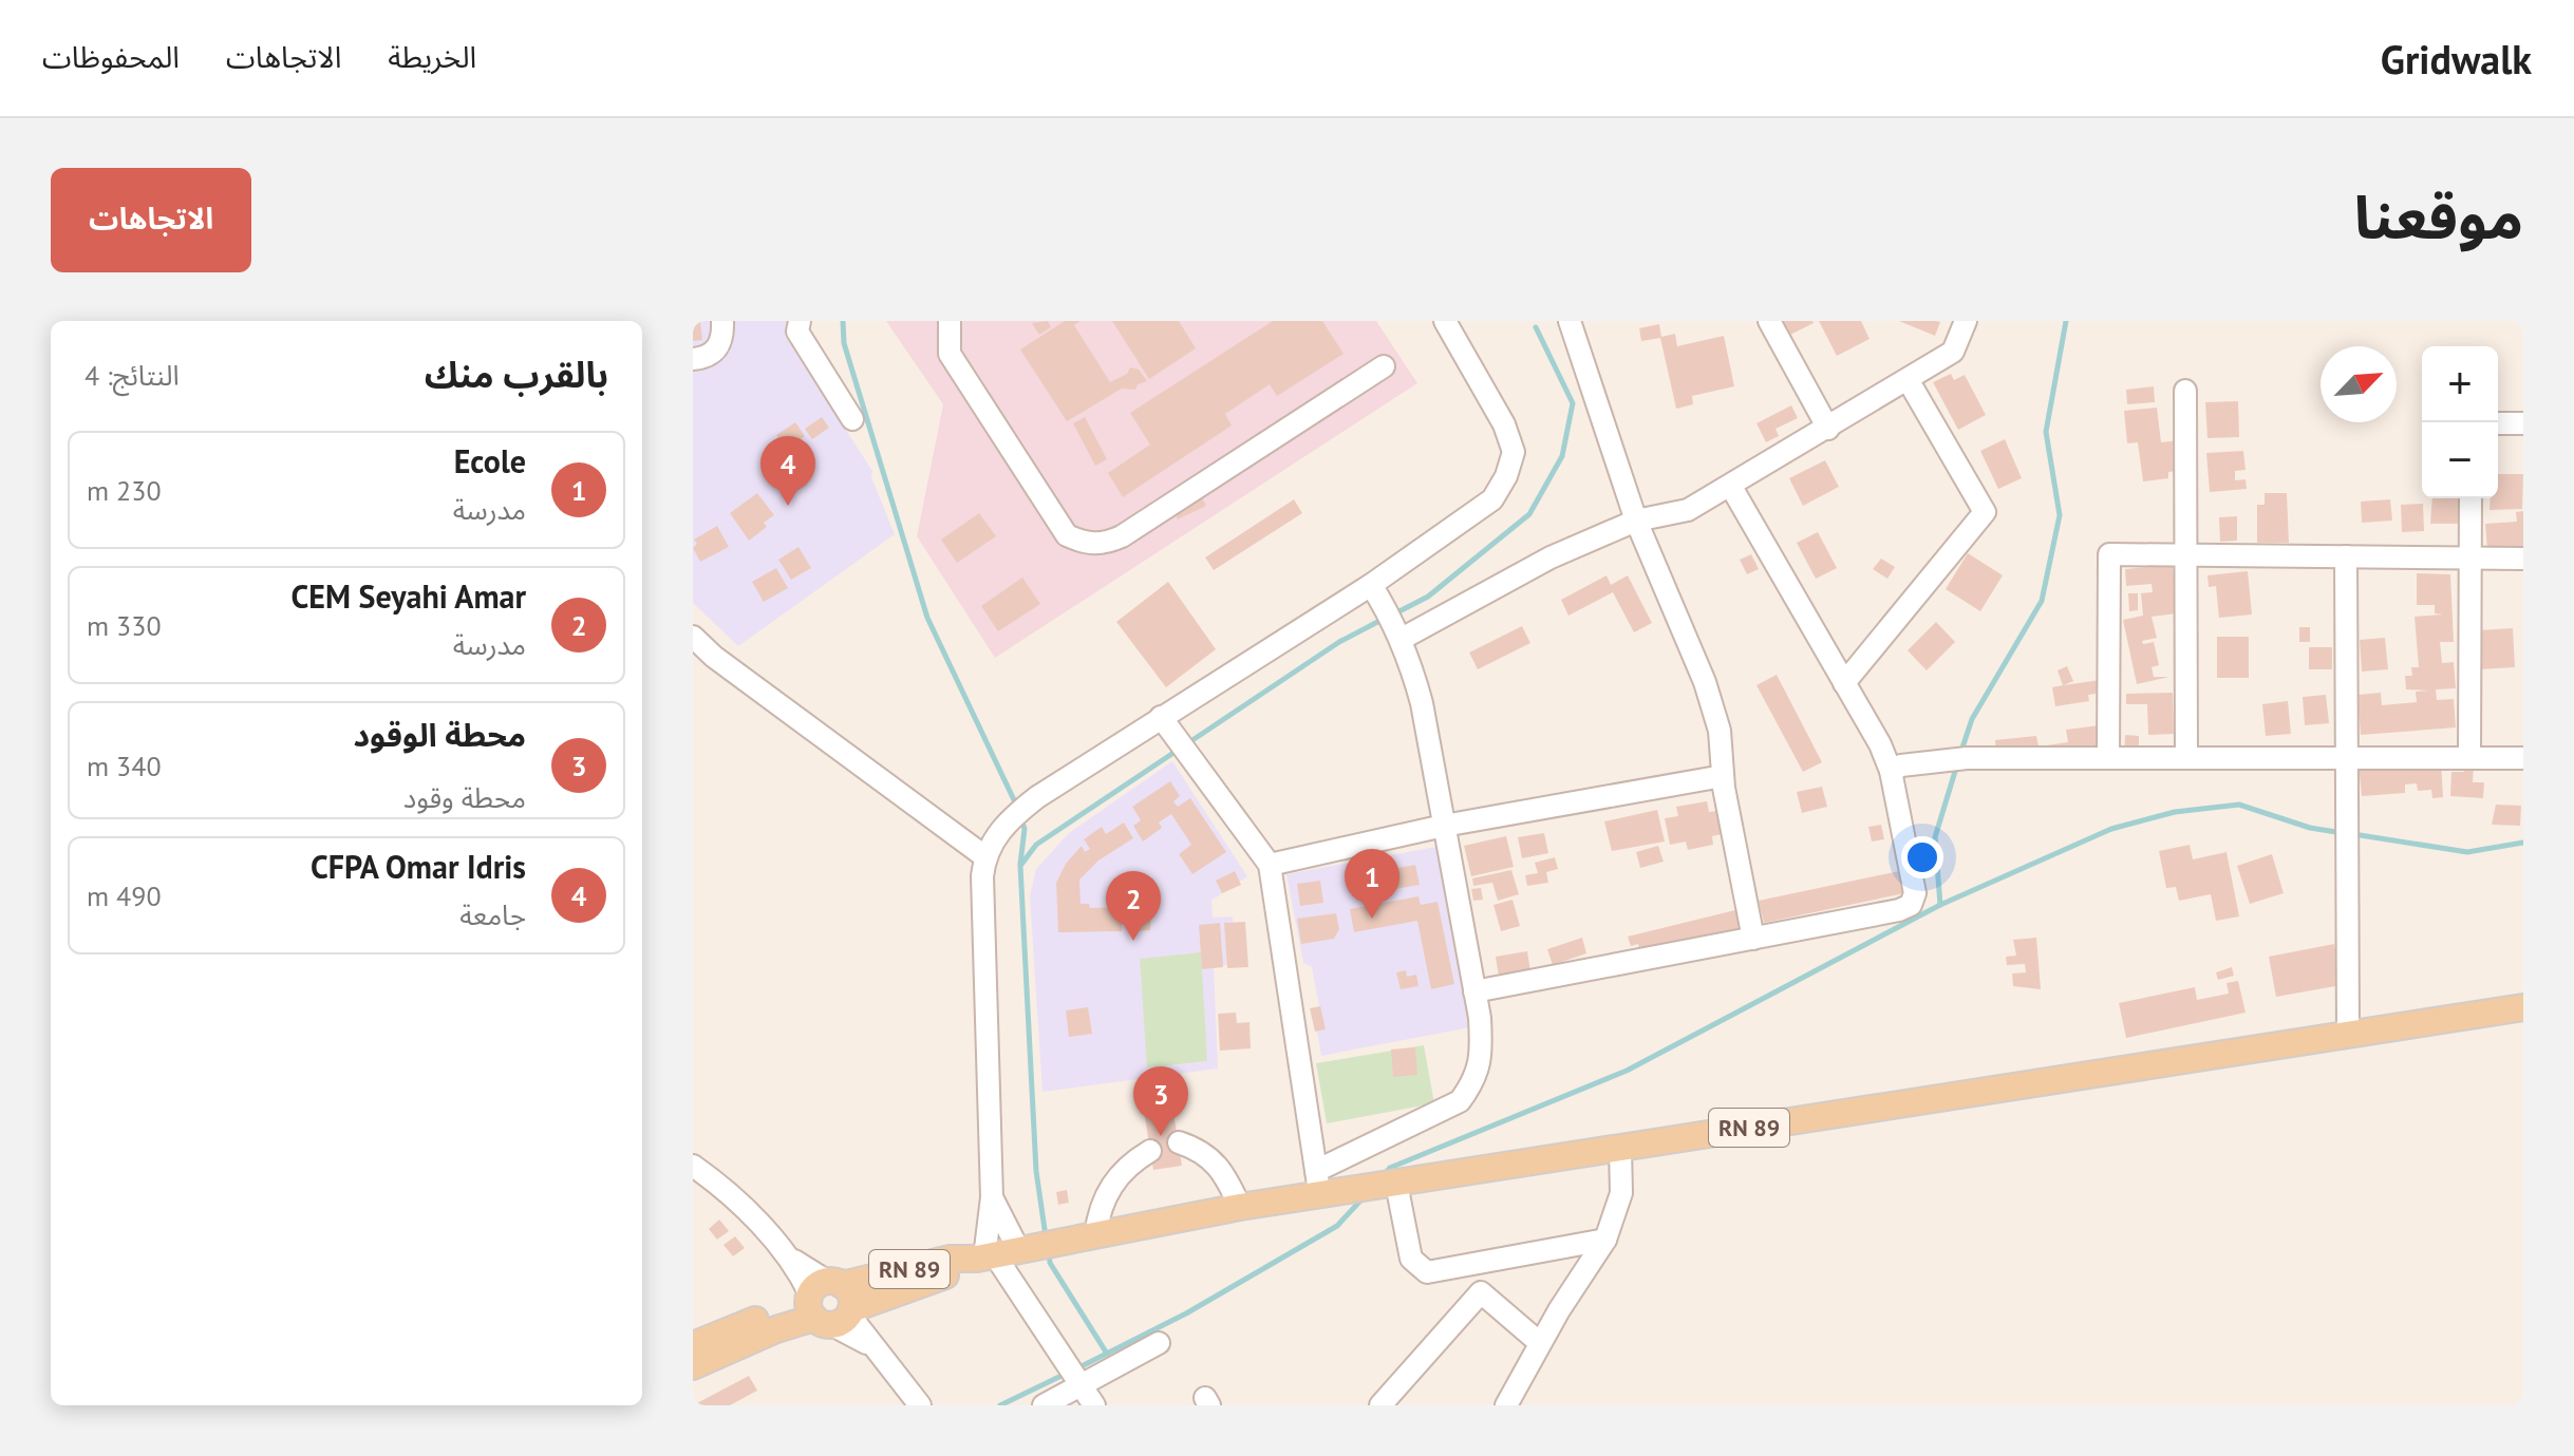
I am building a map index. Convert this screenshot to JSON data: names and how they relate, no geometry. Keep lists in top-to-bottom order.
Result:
{
  "streets": {
    "main road": ["RN 89"]
  },
  "north": "top right",
  "page": {
    "header": "Gridwalk",
    "nav": ["الخريطة", "الاتجاهات", "المحفوظات"],
    "title": "موقعنا",
    "buttons": "الاتجاهات",
    "heading": ["بالقرب منك", "النتائج: 4"],
    "map_buttons": ["+", "−"],
    "list": [
      {
        "mark": "1",
        "name": "Ecole",
        "note": "مدرسة",
        "value": "230 m"
      },
      {
        "mark": "2",
        "name": "CEM Seyahi Amar",
        "note": "مدرسة",
        "value": "330 m"
      },
      {
        "mark": "3",
        "name": "محطة الوقود",
        "note": "محطة وقود",
        "value": "340 m"
      },
      {
        "mark": "4",
        "name": "CFPA Omar Idris",
        "note": "جامعة",
        "value": "490 m"
      }
    ],
    "pins": [
      "4",
      "1",
      "2",
      "3"
    ]
  }
}
